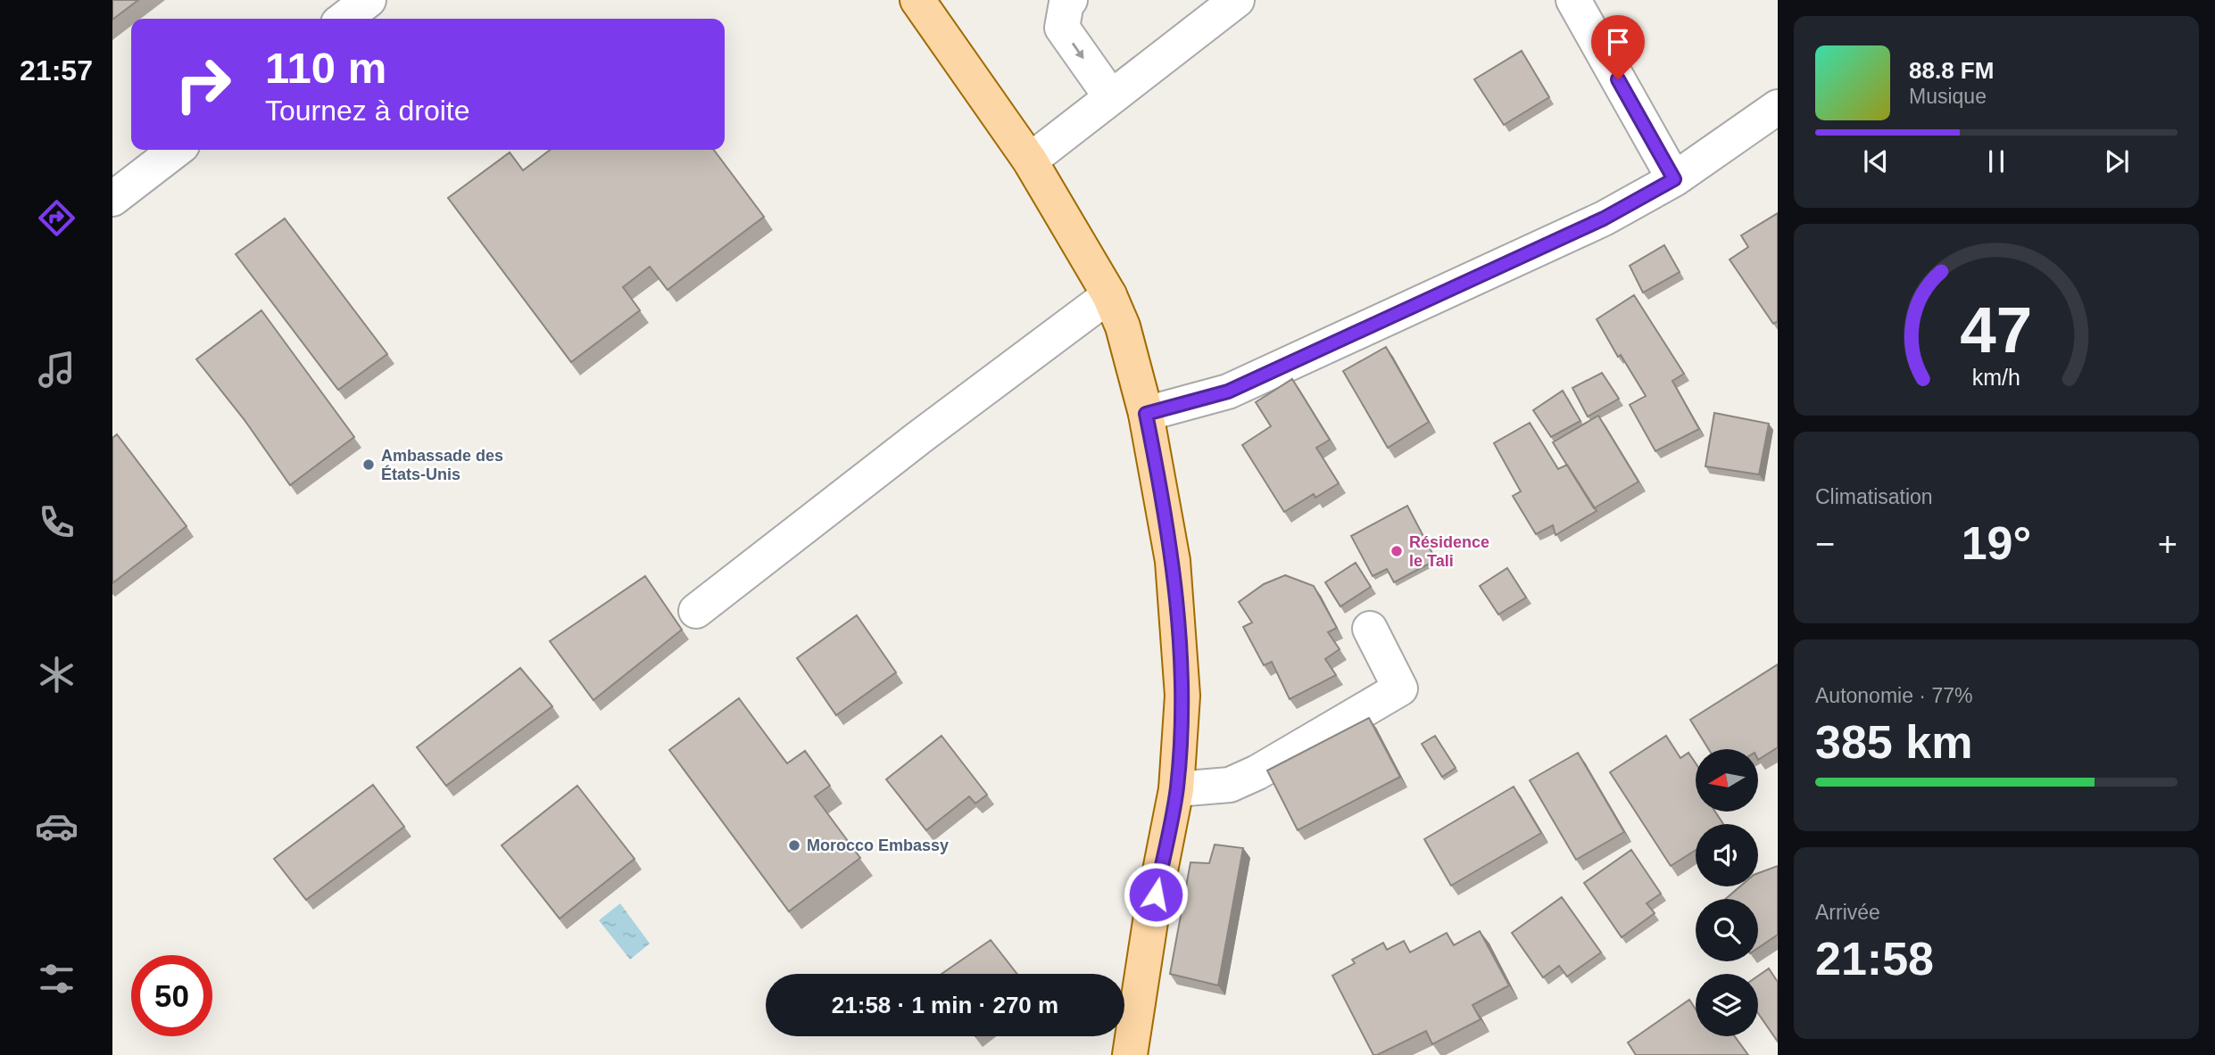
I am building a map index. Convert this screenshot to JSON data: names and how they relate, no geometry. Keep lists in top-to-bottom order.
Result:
{
  "places": ["Ambassade des États-Unis", "Résidence le Tali", "Morocco Embassy"],
  "north": "left",
  "page": {
    "tabs": "21:57",
    "turn": ["110 m", "Tournez à droite"],
    "song": ["88.8 FM", "Musique"],
    "tile": [
      "Climatisation",
      ["Autonomie · 77%", "385 km"],
      ["Arrivée", "21:58"]
    ],
    "heat": ["−", "19°", "+"],
    "limit": "50",
    "trip": "21:58 · 1 min · 270 m",
    "gauge": ["47", "km/h"]
  }
}
